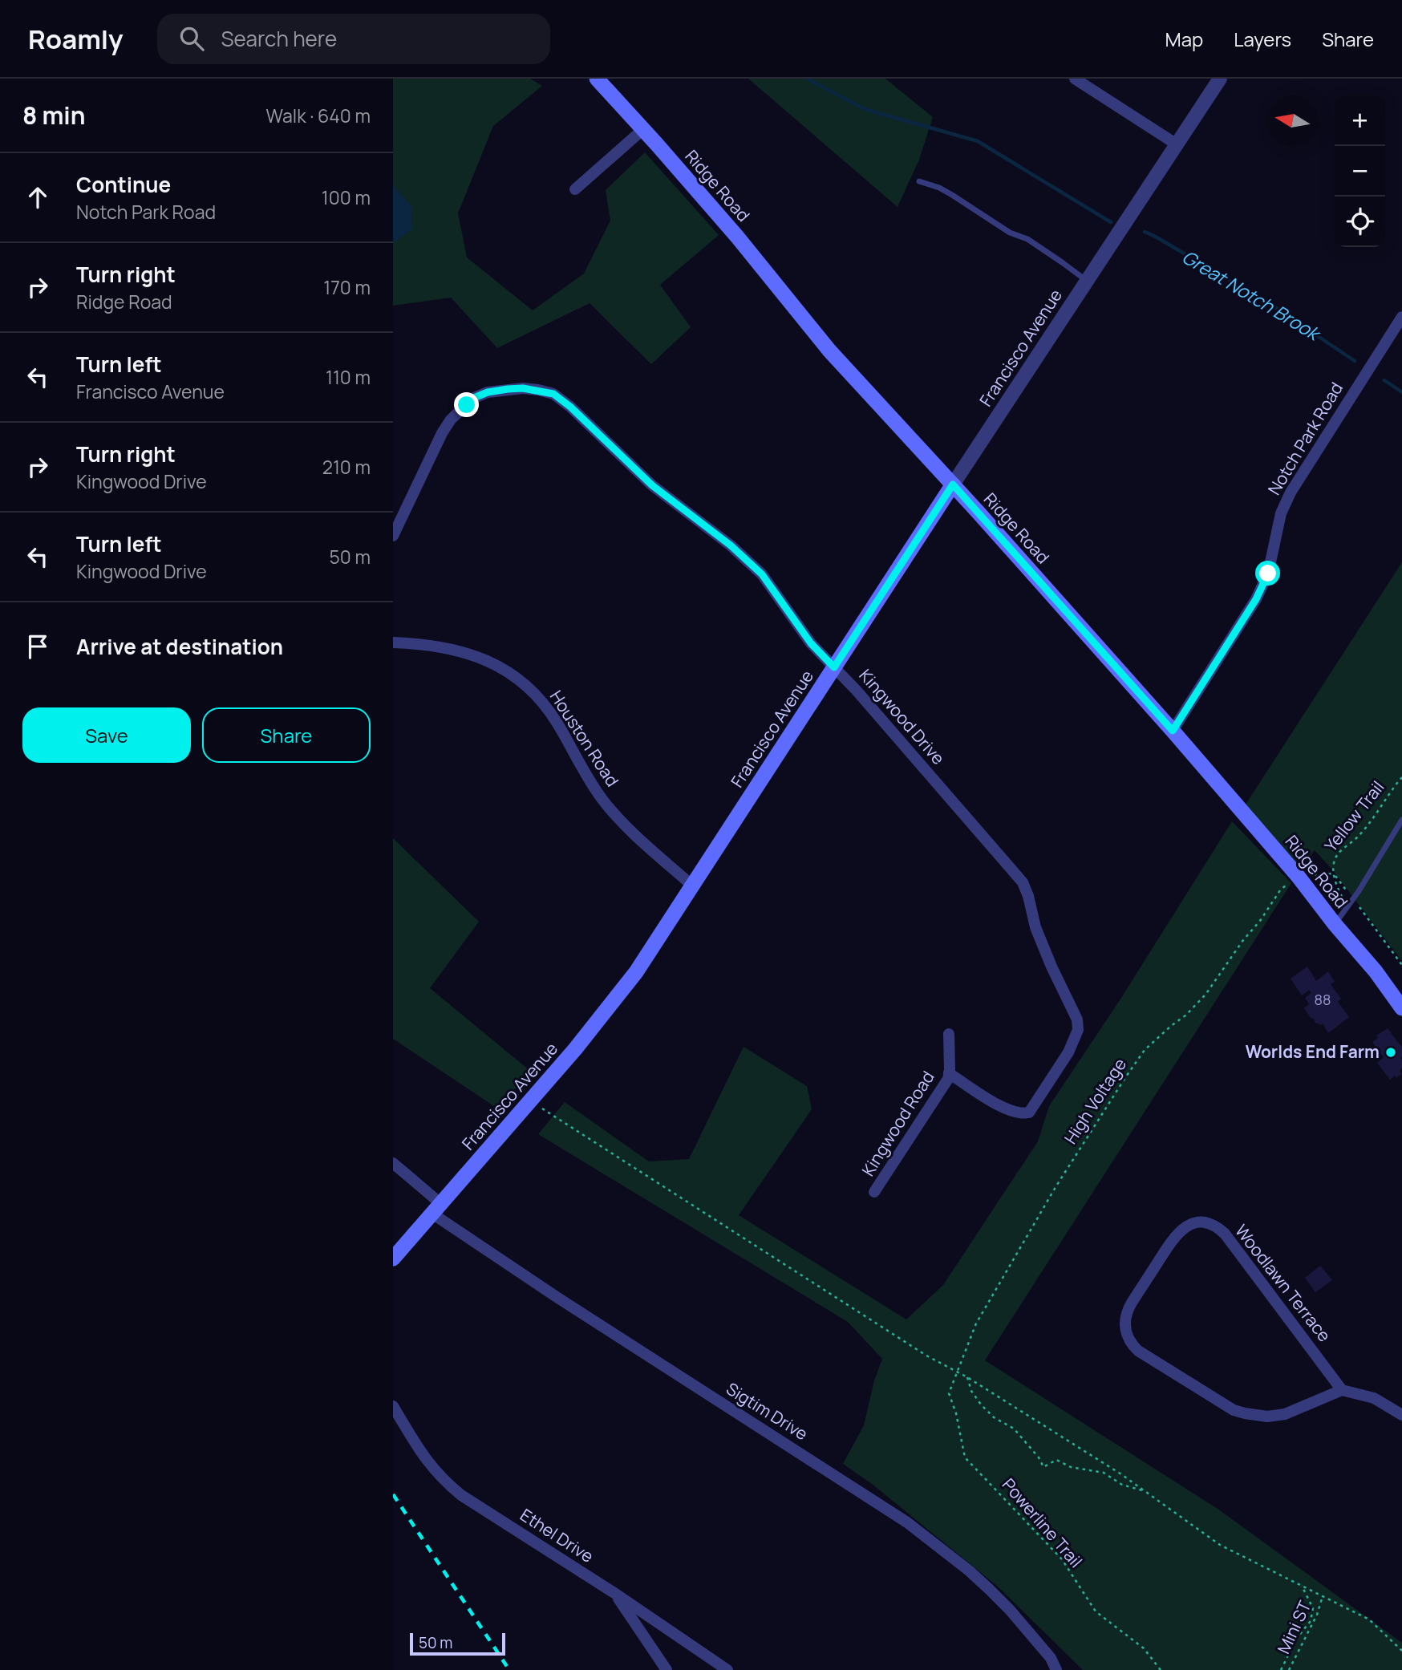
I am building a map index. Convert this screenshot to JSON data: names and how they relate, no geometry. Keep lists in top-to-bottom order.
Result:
{
  "streets": {
    "main road": ["Ridge Road", "Francisco Avenue"],
    "street": [
      "Notch Park Road",
      "Kingwood Drive",
      "Houston Road",
      "Kingwood Road",
      "Woodlawn Terrace",
      "Sigtim Drive",
      "Ethel Drive"
    ],
    "path": [
      "Yellow Trail",
      "High Voltage",
      "Powerline Trail",
      "Mini ST"
    ]
  },
  "crossings": [
    ["Ridge Road", "Francisco Avenue"],
    ["Ridge Road", "Notch Park Road"],
    ["Ridge Road", "High Voltage"],
    ["Francisco Avenue", "Kingwood Drive"],
    ["Francisco Avenue", "Houston Road"],
    ["Francisco Avenue", "Sigtim Drive"],
    ["Kingwood Drive", "Kingwood Road"],
    ["High Voltage", "Powerline Trail"]
  ],
  "water": ["Great Notch Brook"],
  "places": ["Worlds End Farm"],
  "house_numbers": ["88"],
  "scale_bar": "50 m",
  "north": "left",
  "page": {
    "header": "Roamly",
    "search": "Search here",
    "nav": ["Map", "Layers", "Share"],
    "heading": ["8 min", "Walk · 640 m"],
    "map_buttons": ["+", "−"],
    "list": [
      ["Continue", "Notch Park Road", "100 m"],
      ["Turn right", "Ridge Road", "170 m"],
      ["Turn left", "Francisco Avenue", "110 m"],
      ["Turn right", "Kingwood Drive", "210 m"],
      ["Turn left", "Kingwood Drive", "50 m"],
      "Arrive at destination"
    ],
    "buttons": ["Save", "Share"],
    "scale": "50 m"
  }
}
